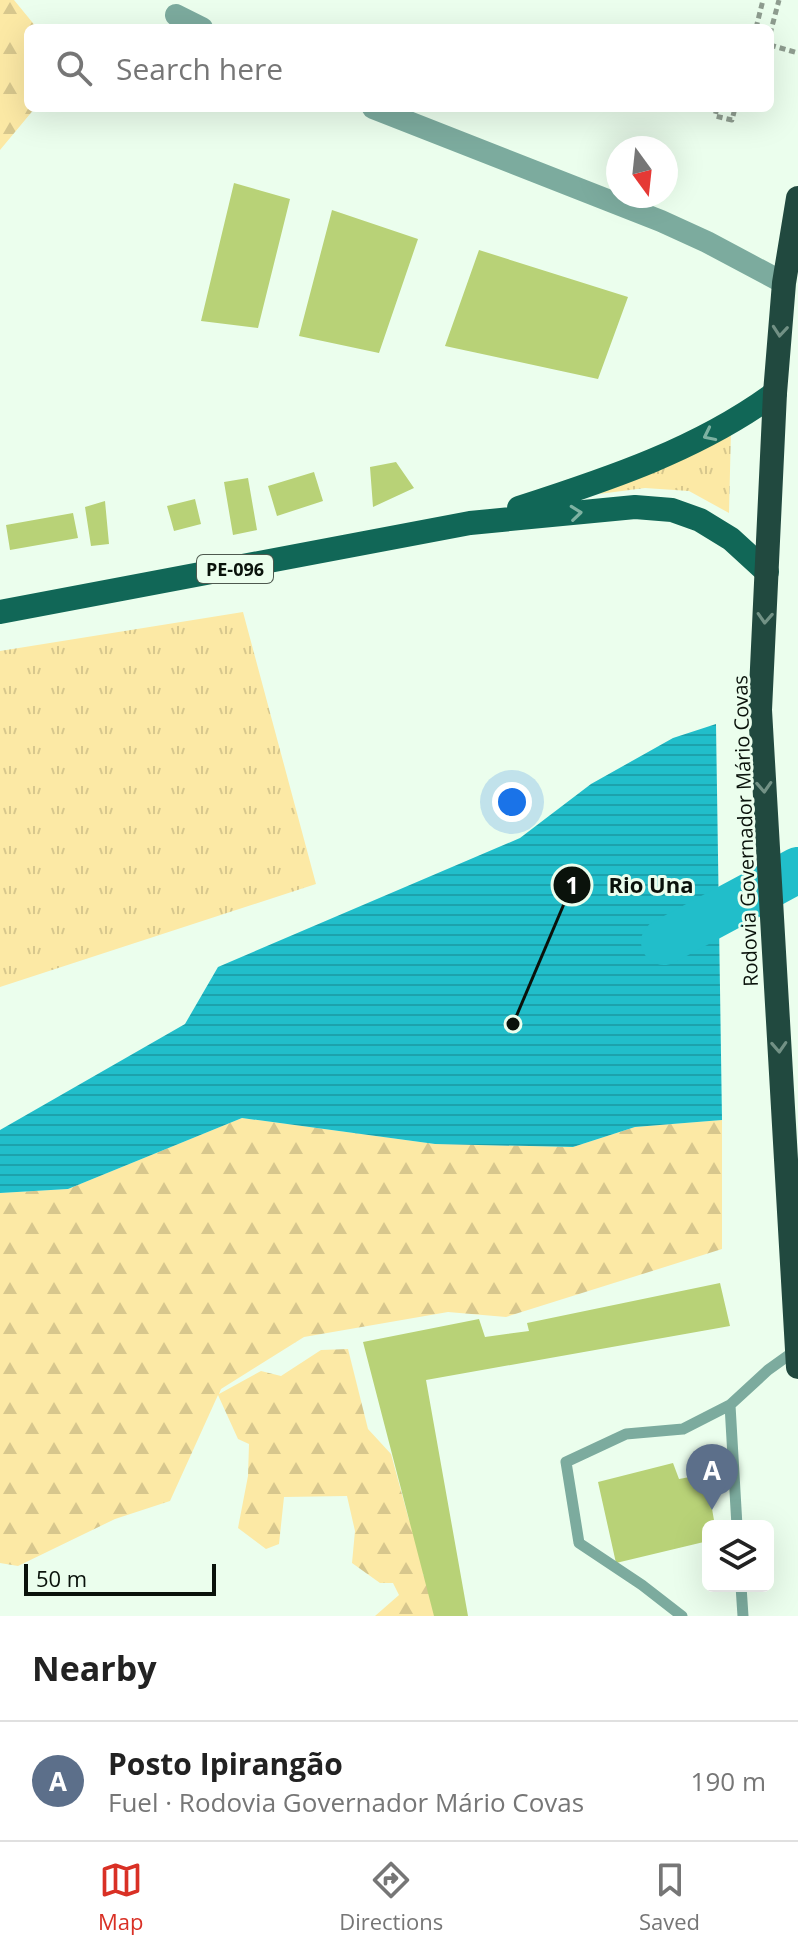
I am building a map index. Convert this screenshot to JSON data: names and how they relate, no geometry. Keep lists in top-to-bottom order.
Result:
{
  "streets": {
    "highway": ["Rodovia Governador Mário Covas"],
    "main road": ["PE-096"]
  },
  "crossings": [
    ["PE-096", "Rodovia Governador Mário Covas"]
  ],
  "one_way": ["Rodovia Governador Mário Covas"],
  "places": ["Rio Una"],
  "scale_bar": "50 m",
  "north": "bottom",
  "page": {
    "search": "Search here",
    "pins": "A",
    "scale": "50 m",
    "heading": "Nearby",
    "list": [
      {
        "mark": "A",
        "name": "Posto Ipirangão",
        "note": "Fuel · Rodovia Governador Mário Covas",
        "value": "190 m"
      }
    ],
    "nav": ["Map", "Directions", "Saved"]
  }
}
